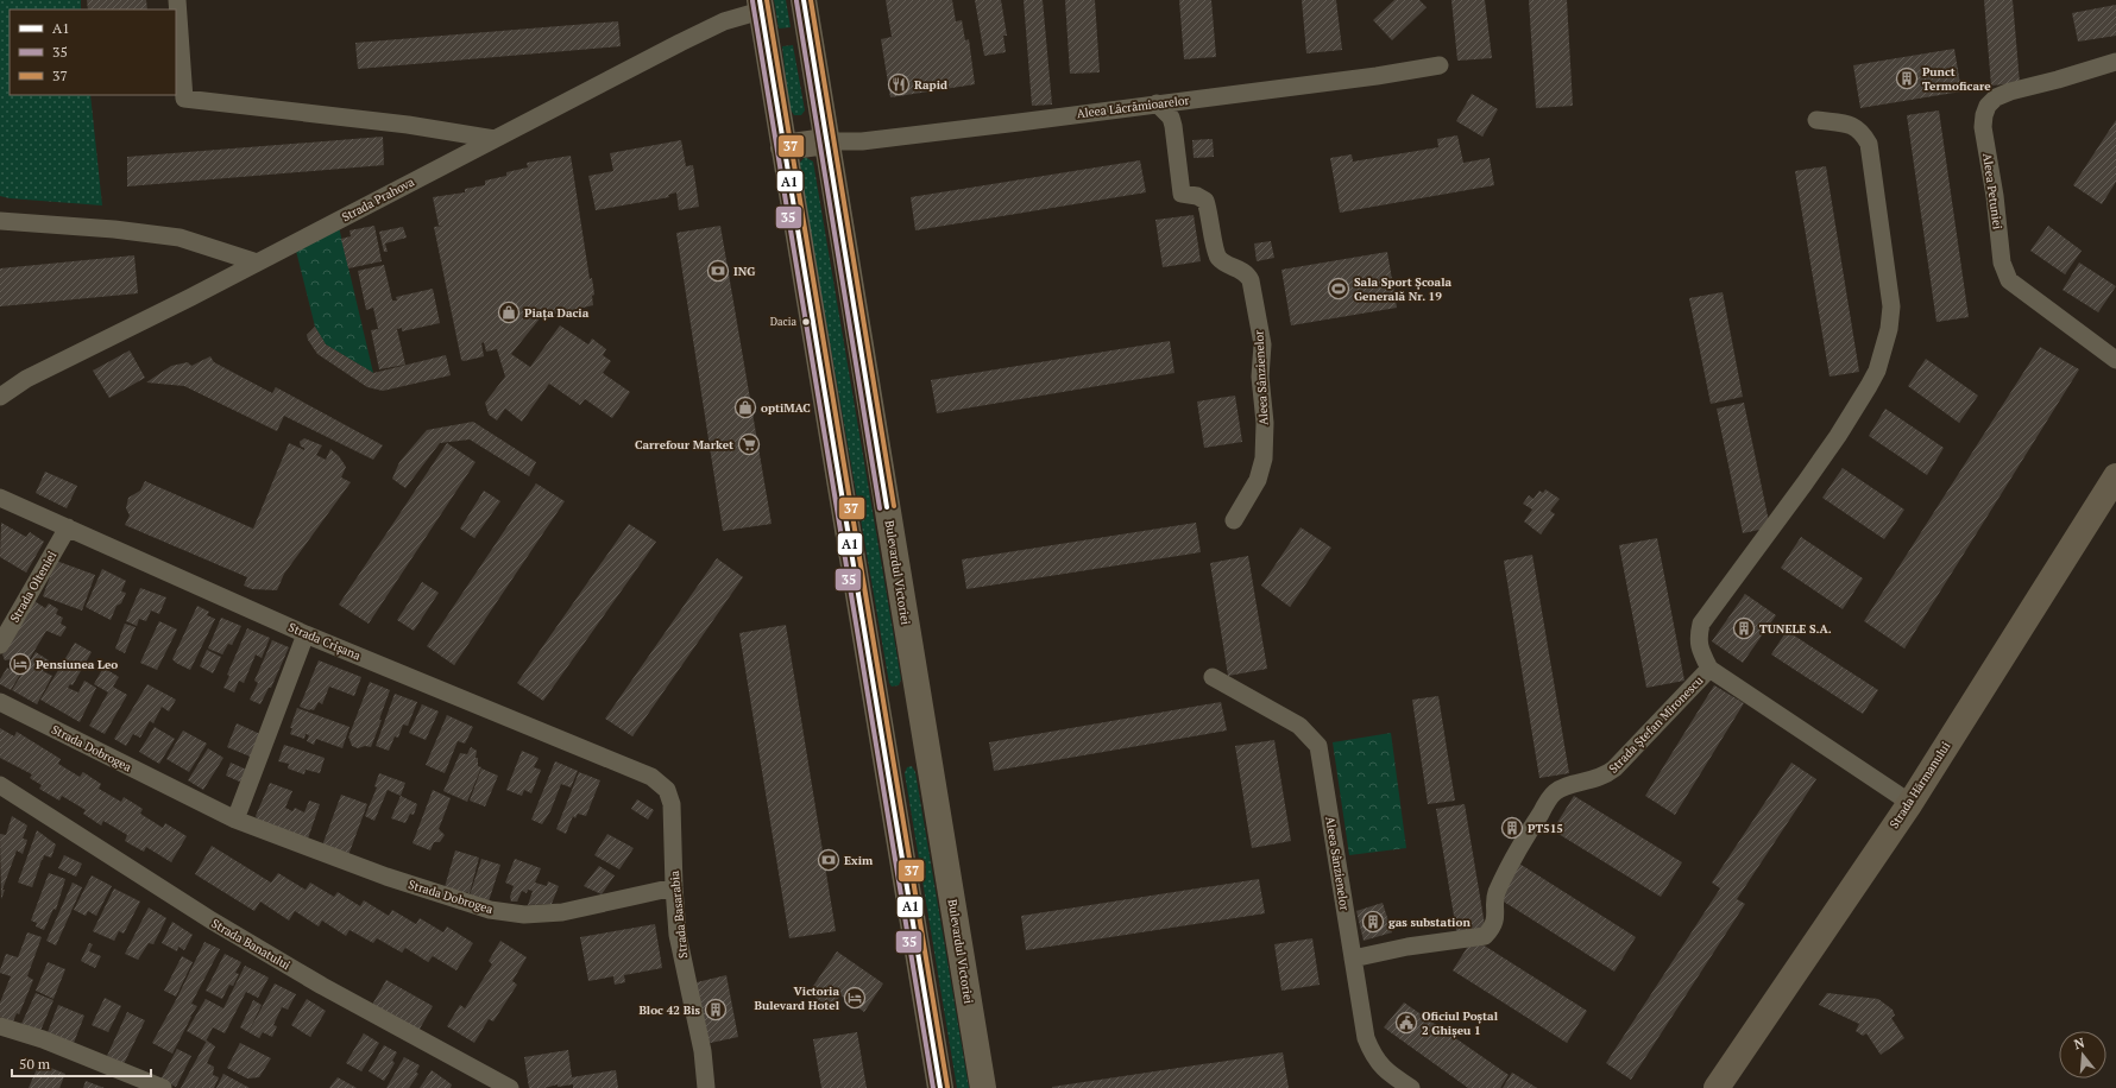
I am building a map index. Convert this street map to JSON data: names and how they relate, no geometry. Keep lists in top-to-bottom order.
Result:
{
  "streets": {
    "main road": ["Bulevardul Victoriei", "Strada Hărmanului"],
    "street": [
      "Aleea Lăcrămioarelor",
      "Aleea Petuniei",
      "Strada Prahova",
      "Aleea Sânzienelor",
      "Strada Olteniei",
      "Strada Crișana",
      "Strada Ștefan Mironescu",
      "Strada Dobrogea",
      "Strada Basarabia",
      "Strada Banatului"
    ]
  },
  "crossings": [
    ["Aleea Lăcrămioarelor", "Aleea Sânzienelor"],
    ["Aleea Lăcrămioarelor", "Bulevardul Victoriei"],
    ["Aleea Sânzienelor", "Strada Ștefan Mironescu"],
    ["Strada Olteniei", "Strada Crișana"],
    ["Strada Crișana", "Strada Basarabia"],
    ["Strada Ștefan Mironescu", "Strada Hărmanului"],
    ["Strada Dobrogea", "Strada Basarabia"]
  ],
  "places": {
    "building": [
      "Punct Termoficare",
      "TUNELE S.A.",
      "PT515",
      "gas substation",
      "Bloc 42 Bis"
    ],
    "restaurant": ["Rapid"],
    "bank": ["ING", "Exim"],
    "sports": ["Sala Sport Școala Generală Nr. 19"],
    "shop": ["Piața Dacia", "optiMAC"],
    "other": ["Dacia"],
    "supermarket": ["Carrefour Market"],
    "hotel": ["Pensiunea Leo", "Victoria Bulevard Hotel"],
    "public building": ["Oficiul Poștal 2 Ghișeu 1"]
  },
  "lines": ["transit line A1", "transit line 37", "transit line 35"],
  "legend": ["A1", "35", "37"],
  "scale_bar": "50 m",
  "north": "top"
}
